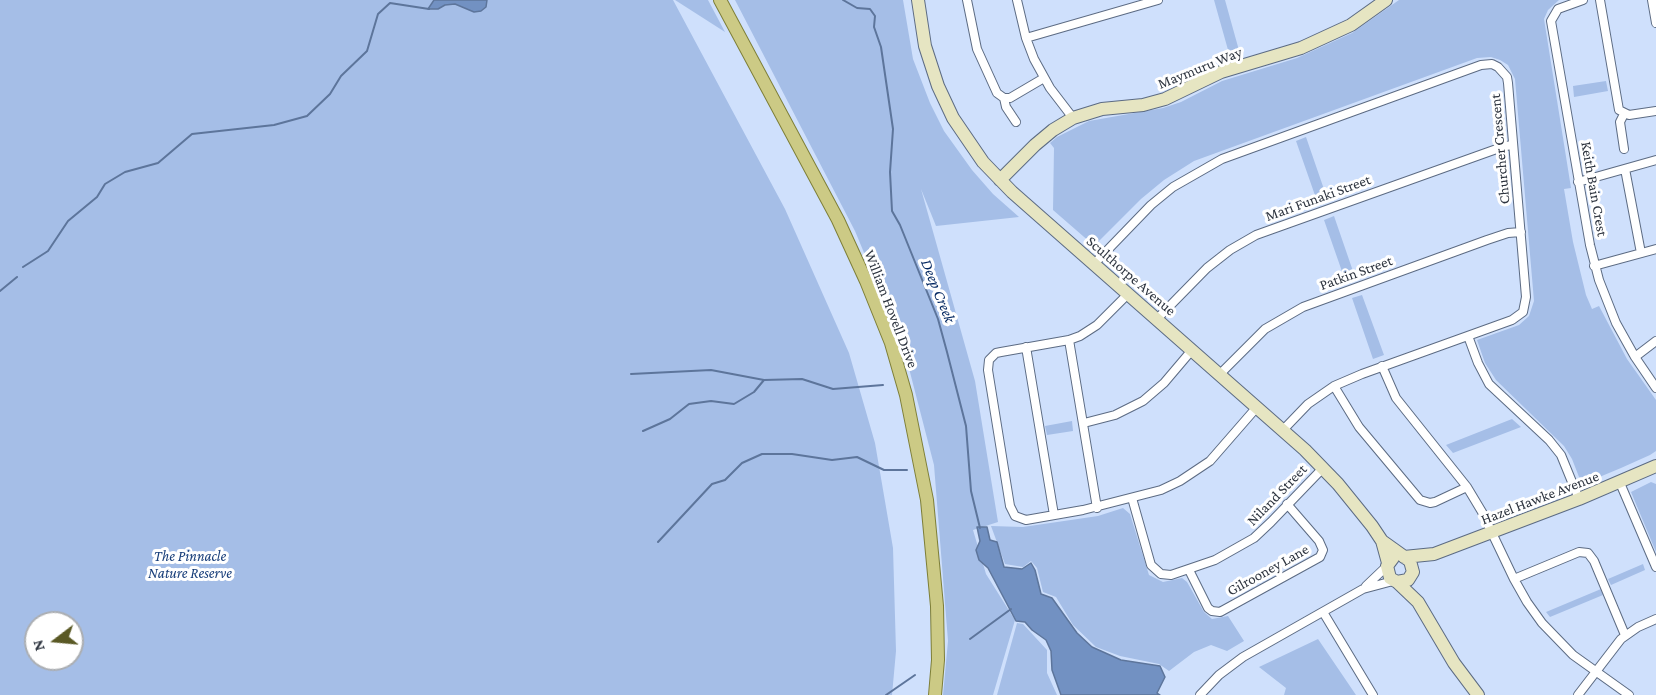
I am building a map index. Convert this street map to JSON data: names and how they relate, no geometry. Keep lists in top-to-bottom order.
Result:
{
  "streets": {
    "main road": ["William Hovell Drive"],
    "street": [
      "Maymuru Way",
      "Churcher Crescent",
      "Keith Bain Crest",
      "Mari Funaki Street",
      "Patkin Street",
      "Sculthorpe Avenue",
      "Niland Street",
      "Hazel Hawke Avenue",
      "Gilrooney Lane"
    ]
  },
  "crossings": [
    ["Maymuru Way", "Sculthorpe Avenue"],
    ["Churcher Crescent", "Mari Funaki Street"],
    ["Churcher Crescent", "Patkin Street"],
    ["Churcher Crescent", "Sculthorpe Avenue"],
    ["Mari Funaki Street", "Sculthorpe Avenue"],
    ["Patkin Street", "Sculthorpe Avenue"],
    ["Sculthorpe Avenue", "Niland Street"],
    ["Sculthorpe Avenue", "Hazel Hawke Avenue"],
    ["Niland Street", "Gilrooney Lane"]
  ],
  "water": ["Deep Creek"],
  "parks": ["The Pinnacle Nature Reserve"],
  "north": "left"
}
